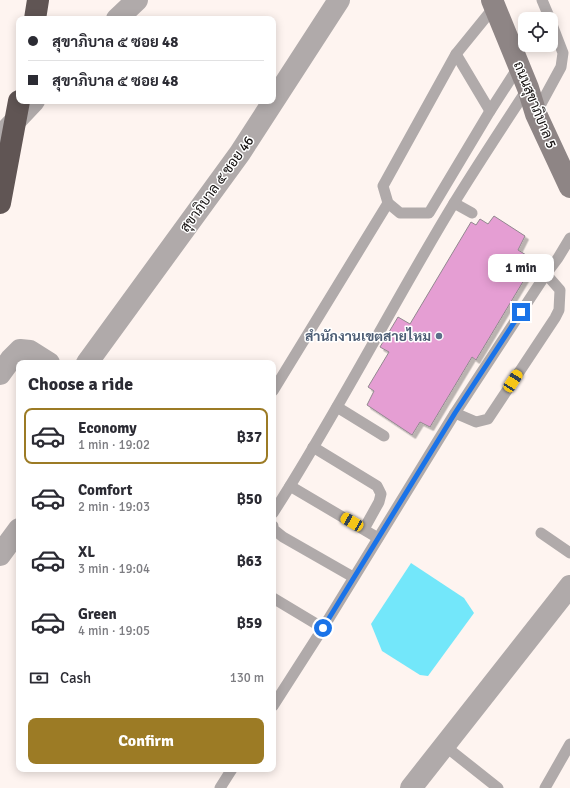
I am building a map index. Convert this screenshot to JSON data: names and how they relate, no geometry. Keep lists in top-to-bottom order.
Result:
{
  "streets": {
    "main road": ["ถนนสุขาภิบาล 5"],
    "street": ["สุขาภิบาล ๕ ซอย 46"]
  },
  "places": ["สำนักงานเขตสายไหม"],
  "page": {
    "banner": ["สุขาภิบาล ๕ ซอย 48", "สุขาภิบาล ๕ ซอย 48"],
    "bubble": "1 min",
    "heading": "Choose a ride",
    "list": [
      {
        "name": "Economy",
        "note": "1 min · 19:02",
        "value": "฿37"
      },
      {
        "name": "Comfort",
        "note": "2 min · 19:03",
        "value": "฿50"
      },
      {
        "name": "XL",
        "note": "3 min · 19:04",
        "value": "฿63"
      },
      {
        "name": "Green",
        "note": "4 min · 19:05",
        "value": "฿59"
      }
    ],
    "pay": ["Cash", "130 m"],
    "buttons": "Confirm"
  }
}
